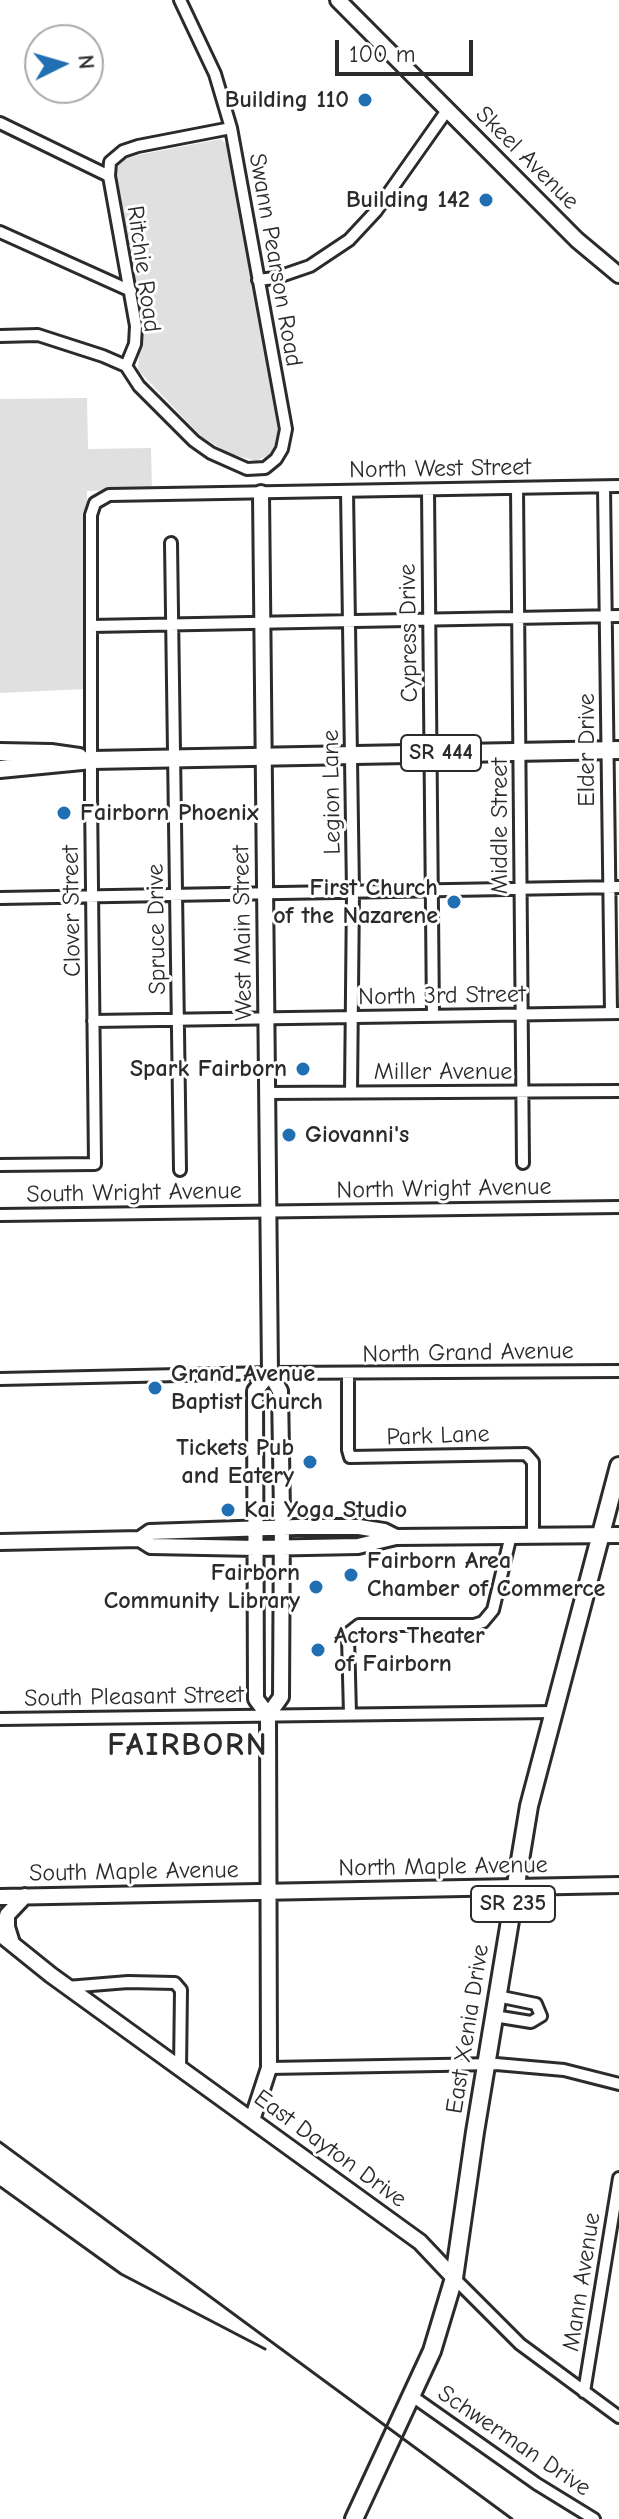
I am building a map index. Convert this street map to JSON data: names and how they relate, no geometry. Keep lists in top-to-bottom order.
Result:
{
  "streets": {
    "main road": ["SR 444", "SR 235", "East Xenia Drive"],
    "street": [
      "Skeel Avenue",
      "Swann Pearson Road",
      "Ritchie Road",
      "North West Street",
      "Cypress Drive",
      "Elder Drive",
      "Legion Lane",
      "Middle Street",
      "Clover Street",
      "Spruce Drive",
      "West Main Street",
      "North 3rd Street",
      "Miller Avenue",
      "North Wright Avenue",
      "South Wright Avenue",
      "North Grand Avenue",
      "Park Lane",
      "South Pleasant Street",
      "North Maple Avenue",
      "South Maple Avenue",
      "East Dayton Drive",
      "Mann Avenue",
      "Schwerman Drive"
    ]
  },
  "crossings": [
    ["Swann Pearson Road", "Ritchie Road"],
    ["North West Street", "Cypress Drive"],
    ["North West Street", "Elder Drive"],
    ["North West Street", "Legion Lane"],
    ["North West Street", "Middle Street"],
    ["North West Street", "Clover Street"],
    ["North West Street", "West Main Street"],
    ["Cypress Drive", "SR 444"],
    ["Cypress Drive", "North 3rd Street"],
    ["Elder Drive", "SR 444"],
    ["Elder Drive", "North 3rd Street"],
    ["SR 444", "Legion Lane"],
    ["SR 444", "Middle Street"],
    ["SR 444", "Clover Street"],
    ["SR 444", "Spruce Drive"],
    ["SR 444", "West Main Street"],
    ["Legion Lane", "North 3rd Street"],
    ["Legion Lane", "Miller Avenue"],
    ["Middle Street", "North 3rd Street"],
    ["Middle Street", "Miller Avenue"],
    ["Clover Street", "North 3rd Street"],
    ["Spruce Drive", "North 3rd Street"],
    ["West Main Street", "North 3rd Street"],
    ["West Main Street", "Miller Avenue"],
    ["West Main Street", "North Wright Avenue"],
    ["West Main Street", "South Wright Avenue"],
    ["West Main Street", "North Grand Avenue"],
    ["West Main Street", "South Pleasant Street"],
    ["North Wright Avenue", "South Wright Avenue"],
    ["North Grand Avenue", "Park Lane"],
    ["South Pleasant Street", "East Xenia Drive"],
    ["North Maple Avenue", "South Maple Avenue"],
    ["North Maple Avenue", "East Xenia Drive"],
    ["SR 235", "East Xenia Drive"],
    ["East Xenia Drive", "East Dayton Drive"],
    ["East Xenia Drive", "Schwerman Drive"],
    ["East Dayton Drive", "Mann Avenue"]
  ],
  "districts": ["FAIRBORN"],
  "places": [
    "Building 110",
    "Building 142",
    "Fairborn Phoenix",
    "First Church of the Nazarene",
    "Spark Fairborn",
    "Giovanni's",
    "Grand Avenue Baptist Church",
    "Tickets Pub and Eatery",
    "Kai Yoga Studio",
    "Fairborn Area Chamber of Commerce",
    "Fairborn Community Library",
    "Actors Theater of Fairborn"
  ],
  "scale_bar": "100 m",
  "north": "right"
}
